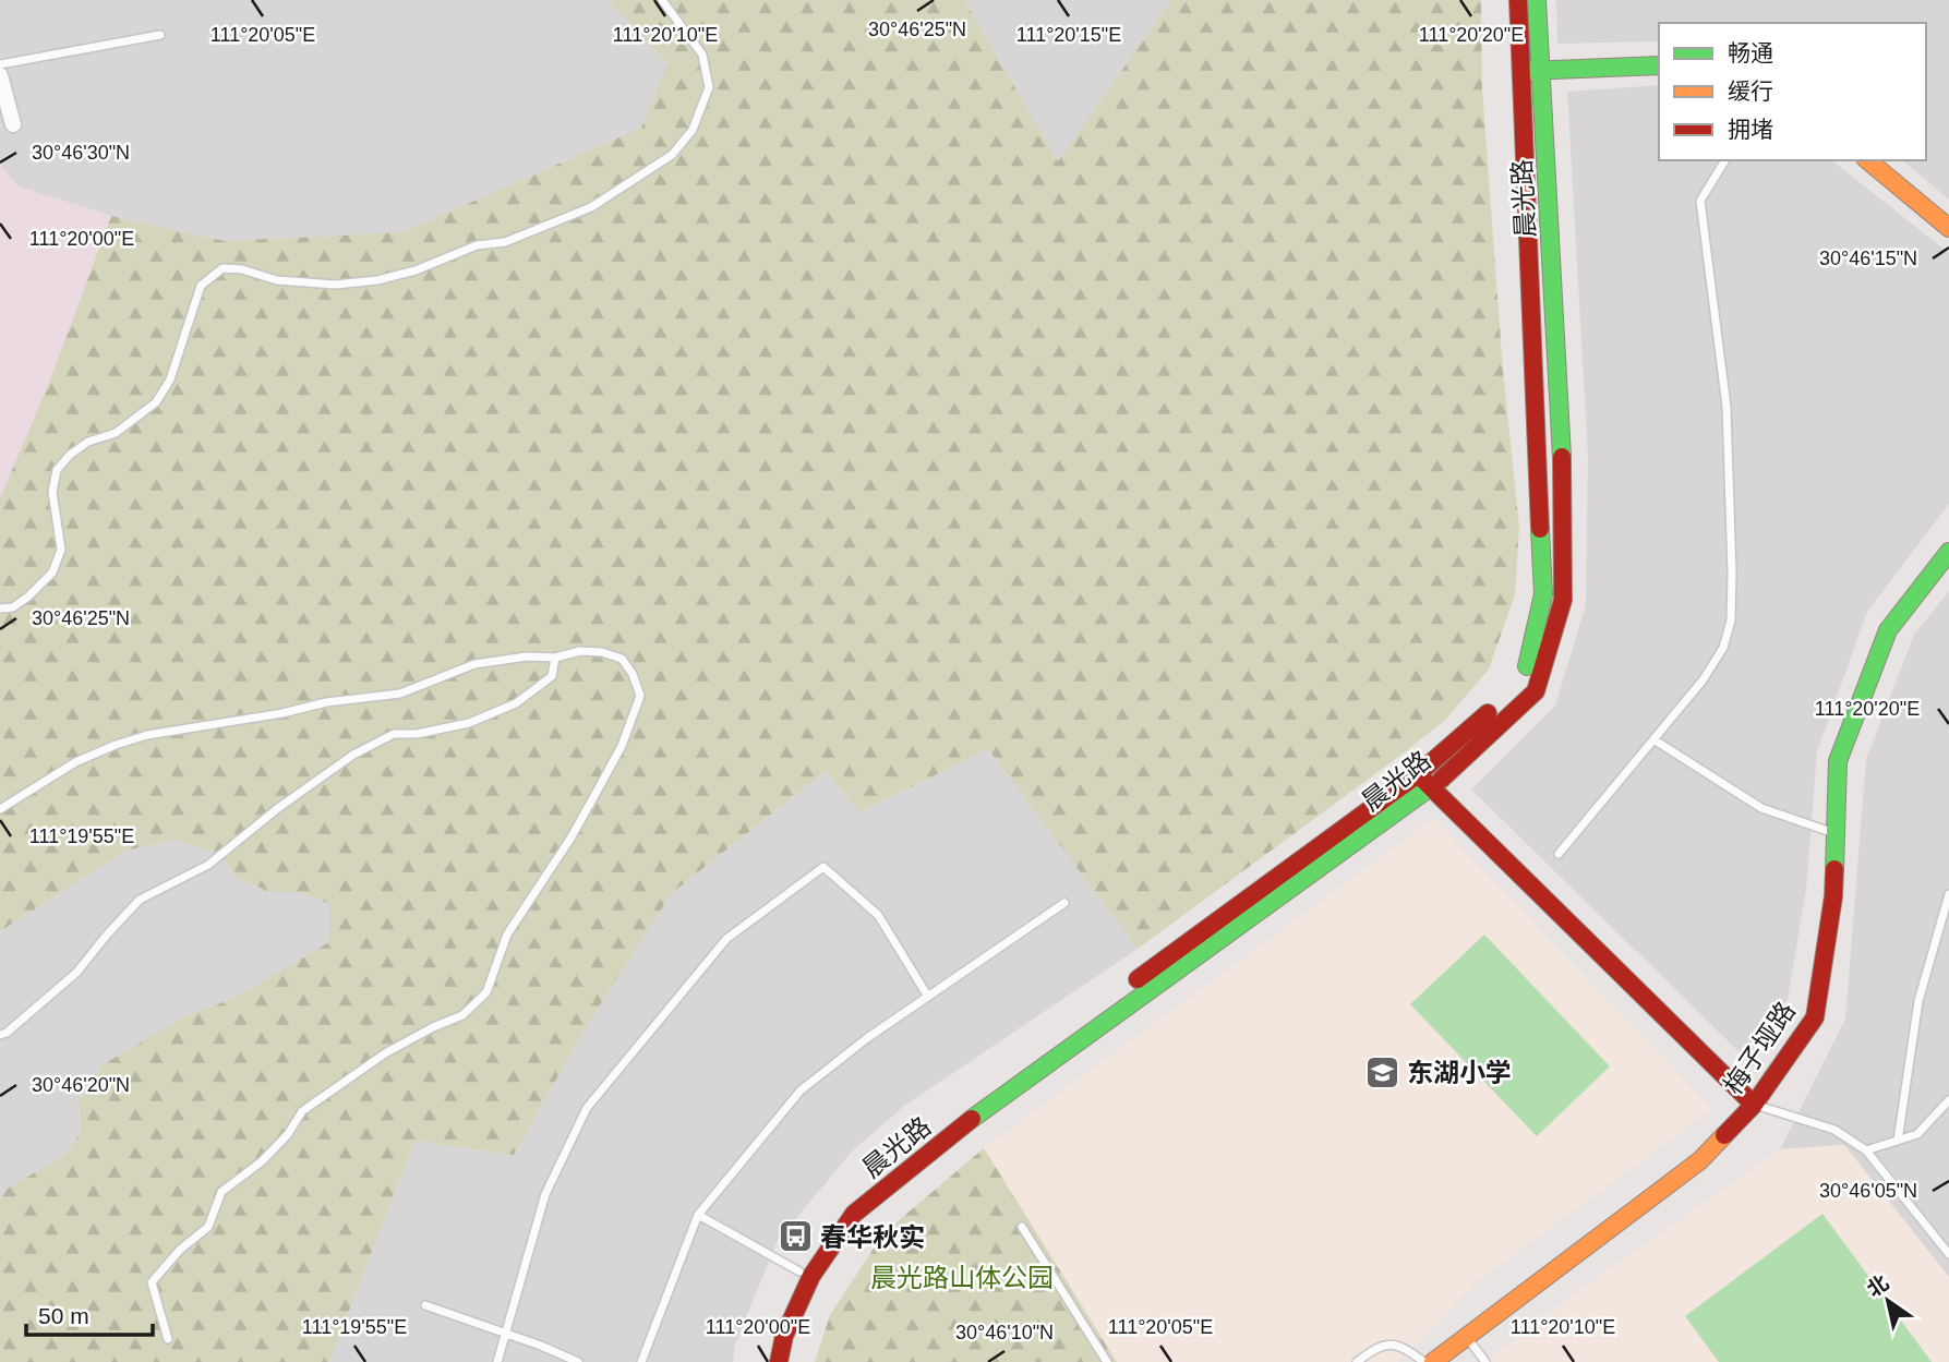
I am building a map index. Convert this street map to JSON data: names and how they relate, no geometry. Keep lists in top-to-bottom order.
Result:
{
  "streets": {
    "main road": ["晨光路", "梅子垭路"]
  },
  "parks": ["晨光路山体公园"],
  "places": {
    "school or university": ["东湖小学"],
    "bus stop": ["春华秋实"]
  },
  "legend": ["畅通", "缓行", "拥堵"],
  "scale_bar": "50 m",
  "north": "top left",
  "coordinates": [
    "30°46'25\"N",
    "111°20'05\"E",
    "111°20'10\"E",
    "111°20'15\"E",
    "111°20'20\"E",
    "30°46'30\"N",
    "111°20'00\"E",
    "30°46'15\"N",
    "111°19'55\"E",
    "30°46'20\"N",
    "30°46'05\"N",
    "30°46'10\"N"
  ]
}
